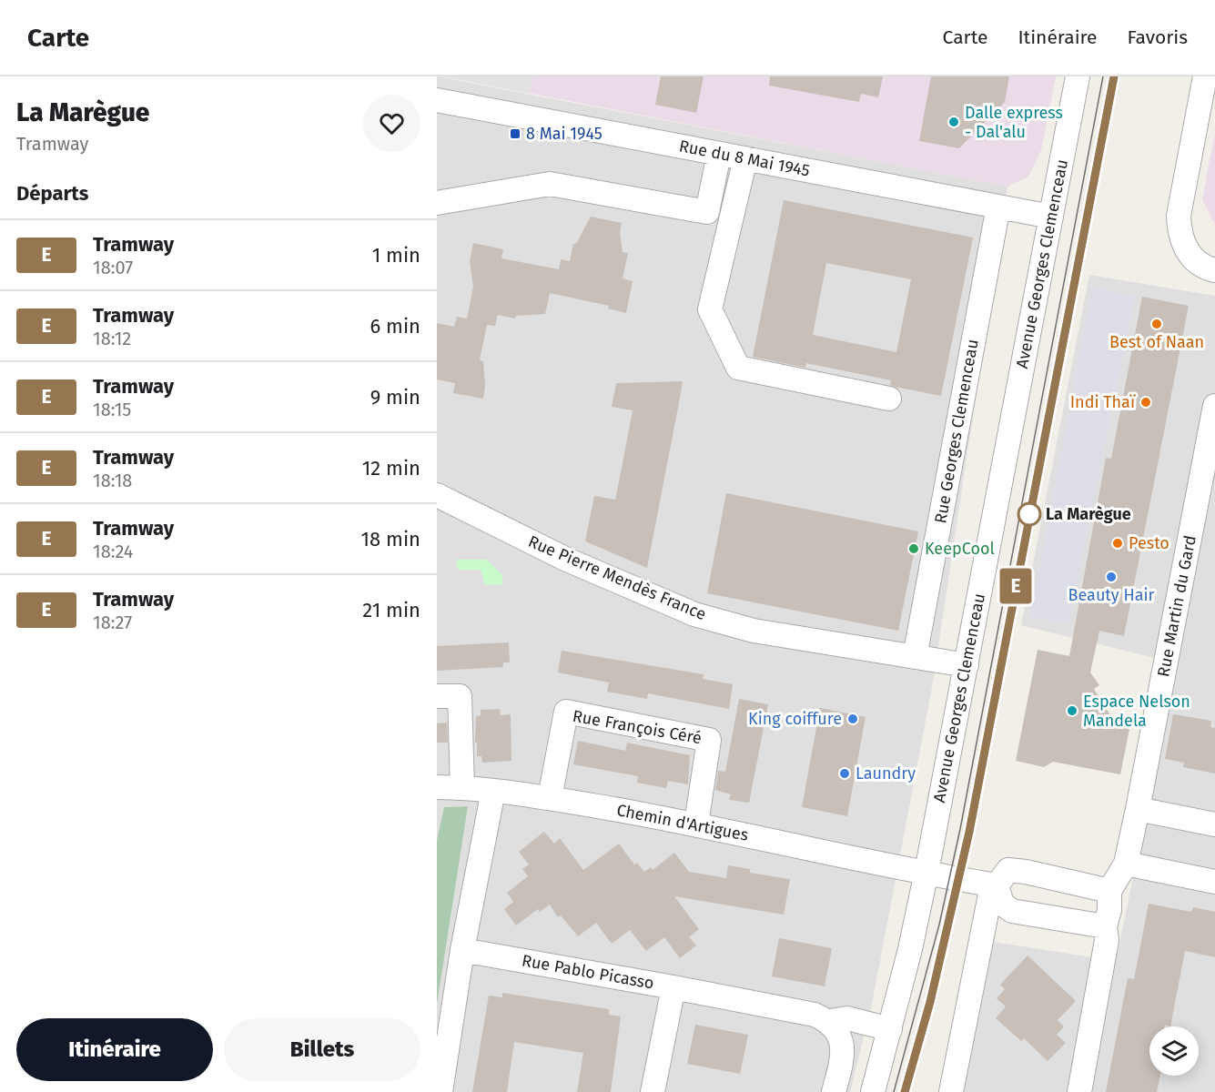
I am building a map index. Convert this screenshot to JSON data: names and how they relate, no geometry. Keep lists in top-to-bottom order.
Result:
{
  "streets": {
    "street": [
      "Rue du 8 Mai 1945",
      "Avenue Georges Clemenceau",
      "Rue Georges Clemenceau",
      "Rue Pierre Mendès France",
      "Rue Martin du Gard",
      "Rue François Céré",
      "Chemin d'Artigues",
      "Rue Pablo Picasso"
    ]
  },
  "crossings": [
    ["Rue du 8 Mai 1945", "Avenue Georges Clemenceau"],
    ["Rue du 8 Mai 1945", "Rue Georges Clemenceau"],
    ["Avenue Georges Clemenceau", "Rue Pierre Mendès France"],
    ["Avenue Georges Clemenceau", "Chemin d'Artigues"],
    ["Rue Georges Clemenceau", "Rue Pierre Mendès France"],
    ["Rue François Céré", "Chemin d'Artigues"]
  ],
  "places": {
    "other": [
      "Dalle express - Dal'alu",
      "Best of Naan",
      "Indi Thaï",
      "La Marègue",
      "Pesto",
      "KeepCool",
      "Beauty Hair",
      "Espace Nelson Mandela",
      "King coiffure",
      "Laundry"
    ],
    "transit": ["8 Mai 1945"]
  },
  "lines": ["tram line E"],
  "page": {
    "header": "Carte",
    "nav": ["Carte", "Itinéraire", "Favoris"],
    "heading": [
      ["La Marègue", "Tramway"],
      "Départs"
    ],
    "on_map": "E",
    "list": [
      {
        "mark": "E",
        "name": "Tramway",
        "note": "18:07",
        "value": "1 min"
      },
      {
        "mark": "E",
        "name": "Tramway",
        "note": "18:12",
        "value": "6 min"
      },
      {
        "mark": "E",
        "name": "Tramway",
        "note": "18:15",
        "value": "9 min"
      },
      {
        "mark": "E",
        "name": "Tramway",
        "note": "18:18",
        "value": "12 min"
      },
      {
        "mark": "E",
        "name": "Tramway",
        "note": "18:24",
        "value": "18 min"
      },
      {
        "mark": "E",
        "name": "Tramway",
        "note": "18:27",
        "value": "21 min"
      }
    ],
    "buttons": ["Itinéraire", "Billets"]
  }
}
